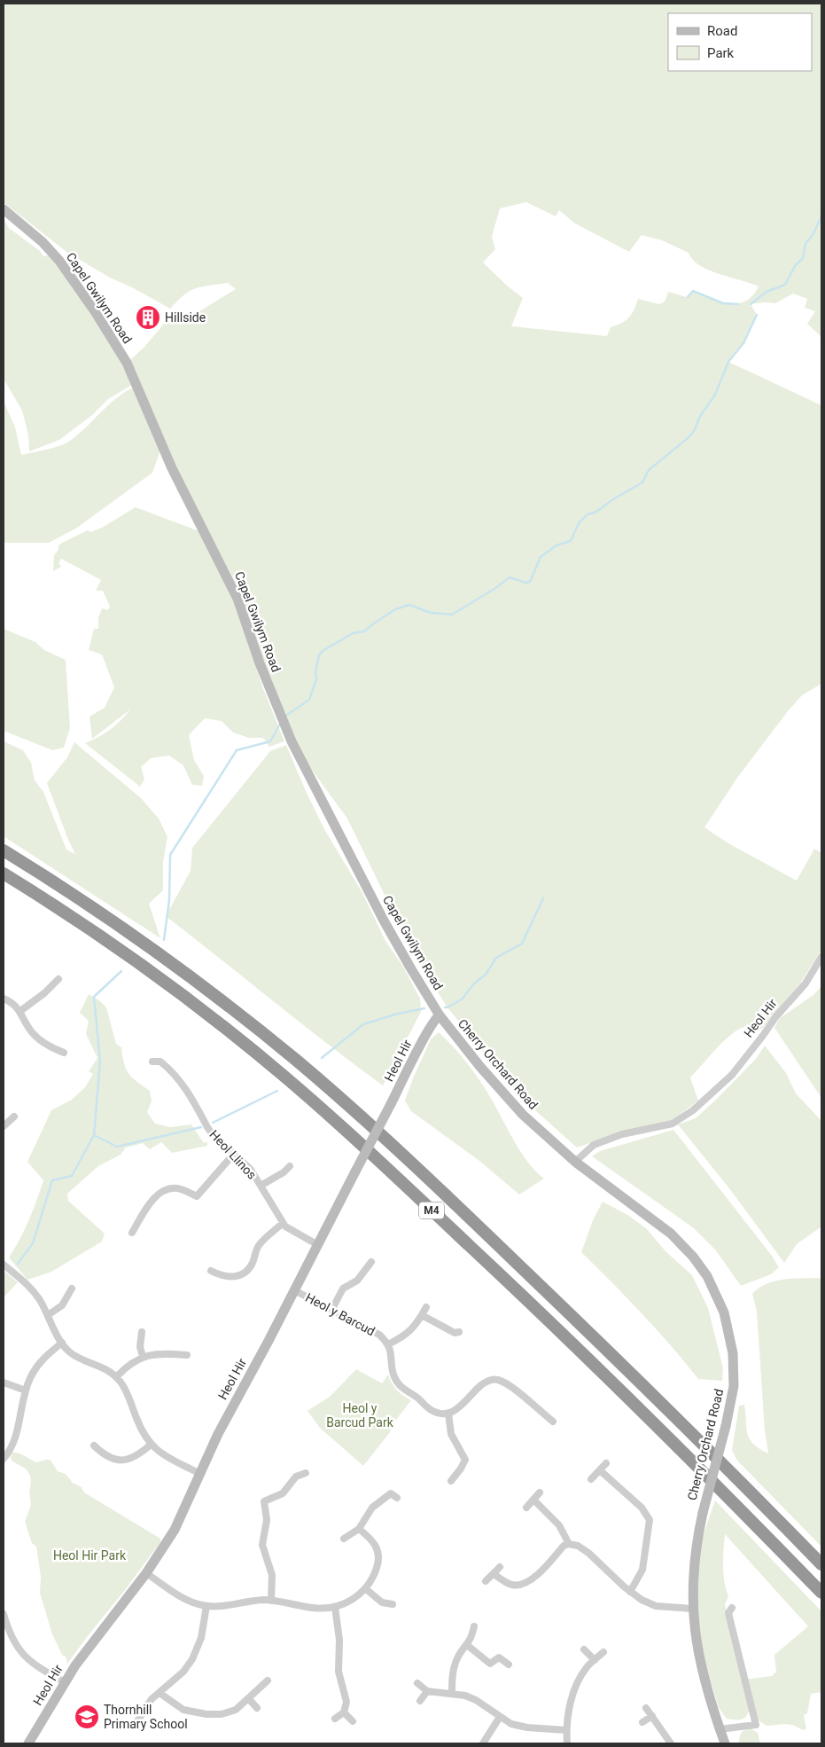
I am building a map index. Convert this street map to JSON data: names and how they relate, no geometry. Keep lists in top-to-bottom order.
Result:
{
  "streets": {
    "highway": ["M4"],
    "street": [
      "Capel Gwilym Road",
      "Heol Hir",
      "Cherry Orchard Road",
      "Heol Llinos",
      "Heol y Barcud"
    ]
  },
  "crossings": [
    ["Capel Gwilym Road", "Heol Hir"],
    ["Capel Gwilym Road", "Cherry Orchard Road"],
    ["Heol Hir", "Cherry Orchard Road"],
    ["Heol Hir", "Heol Llinos"],
    ["Heol Hir", "Heol y Barcud"]
  ],
  "parks": ["Heol y Barcud Park", "Heol Hir Park"],
  "places": {
    "building": ["Hillside"],
    "school or university": ["Thornhill Primary School"]
  },
  "legend": ["Road", "Park"]
}
